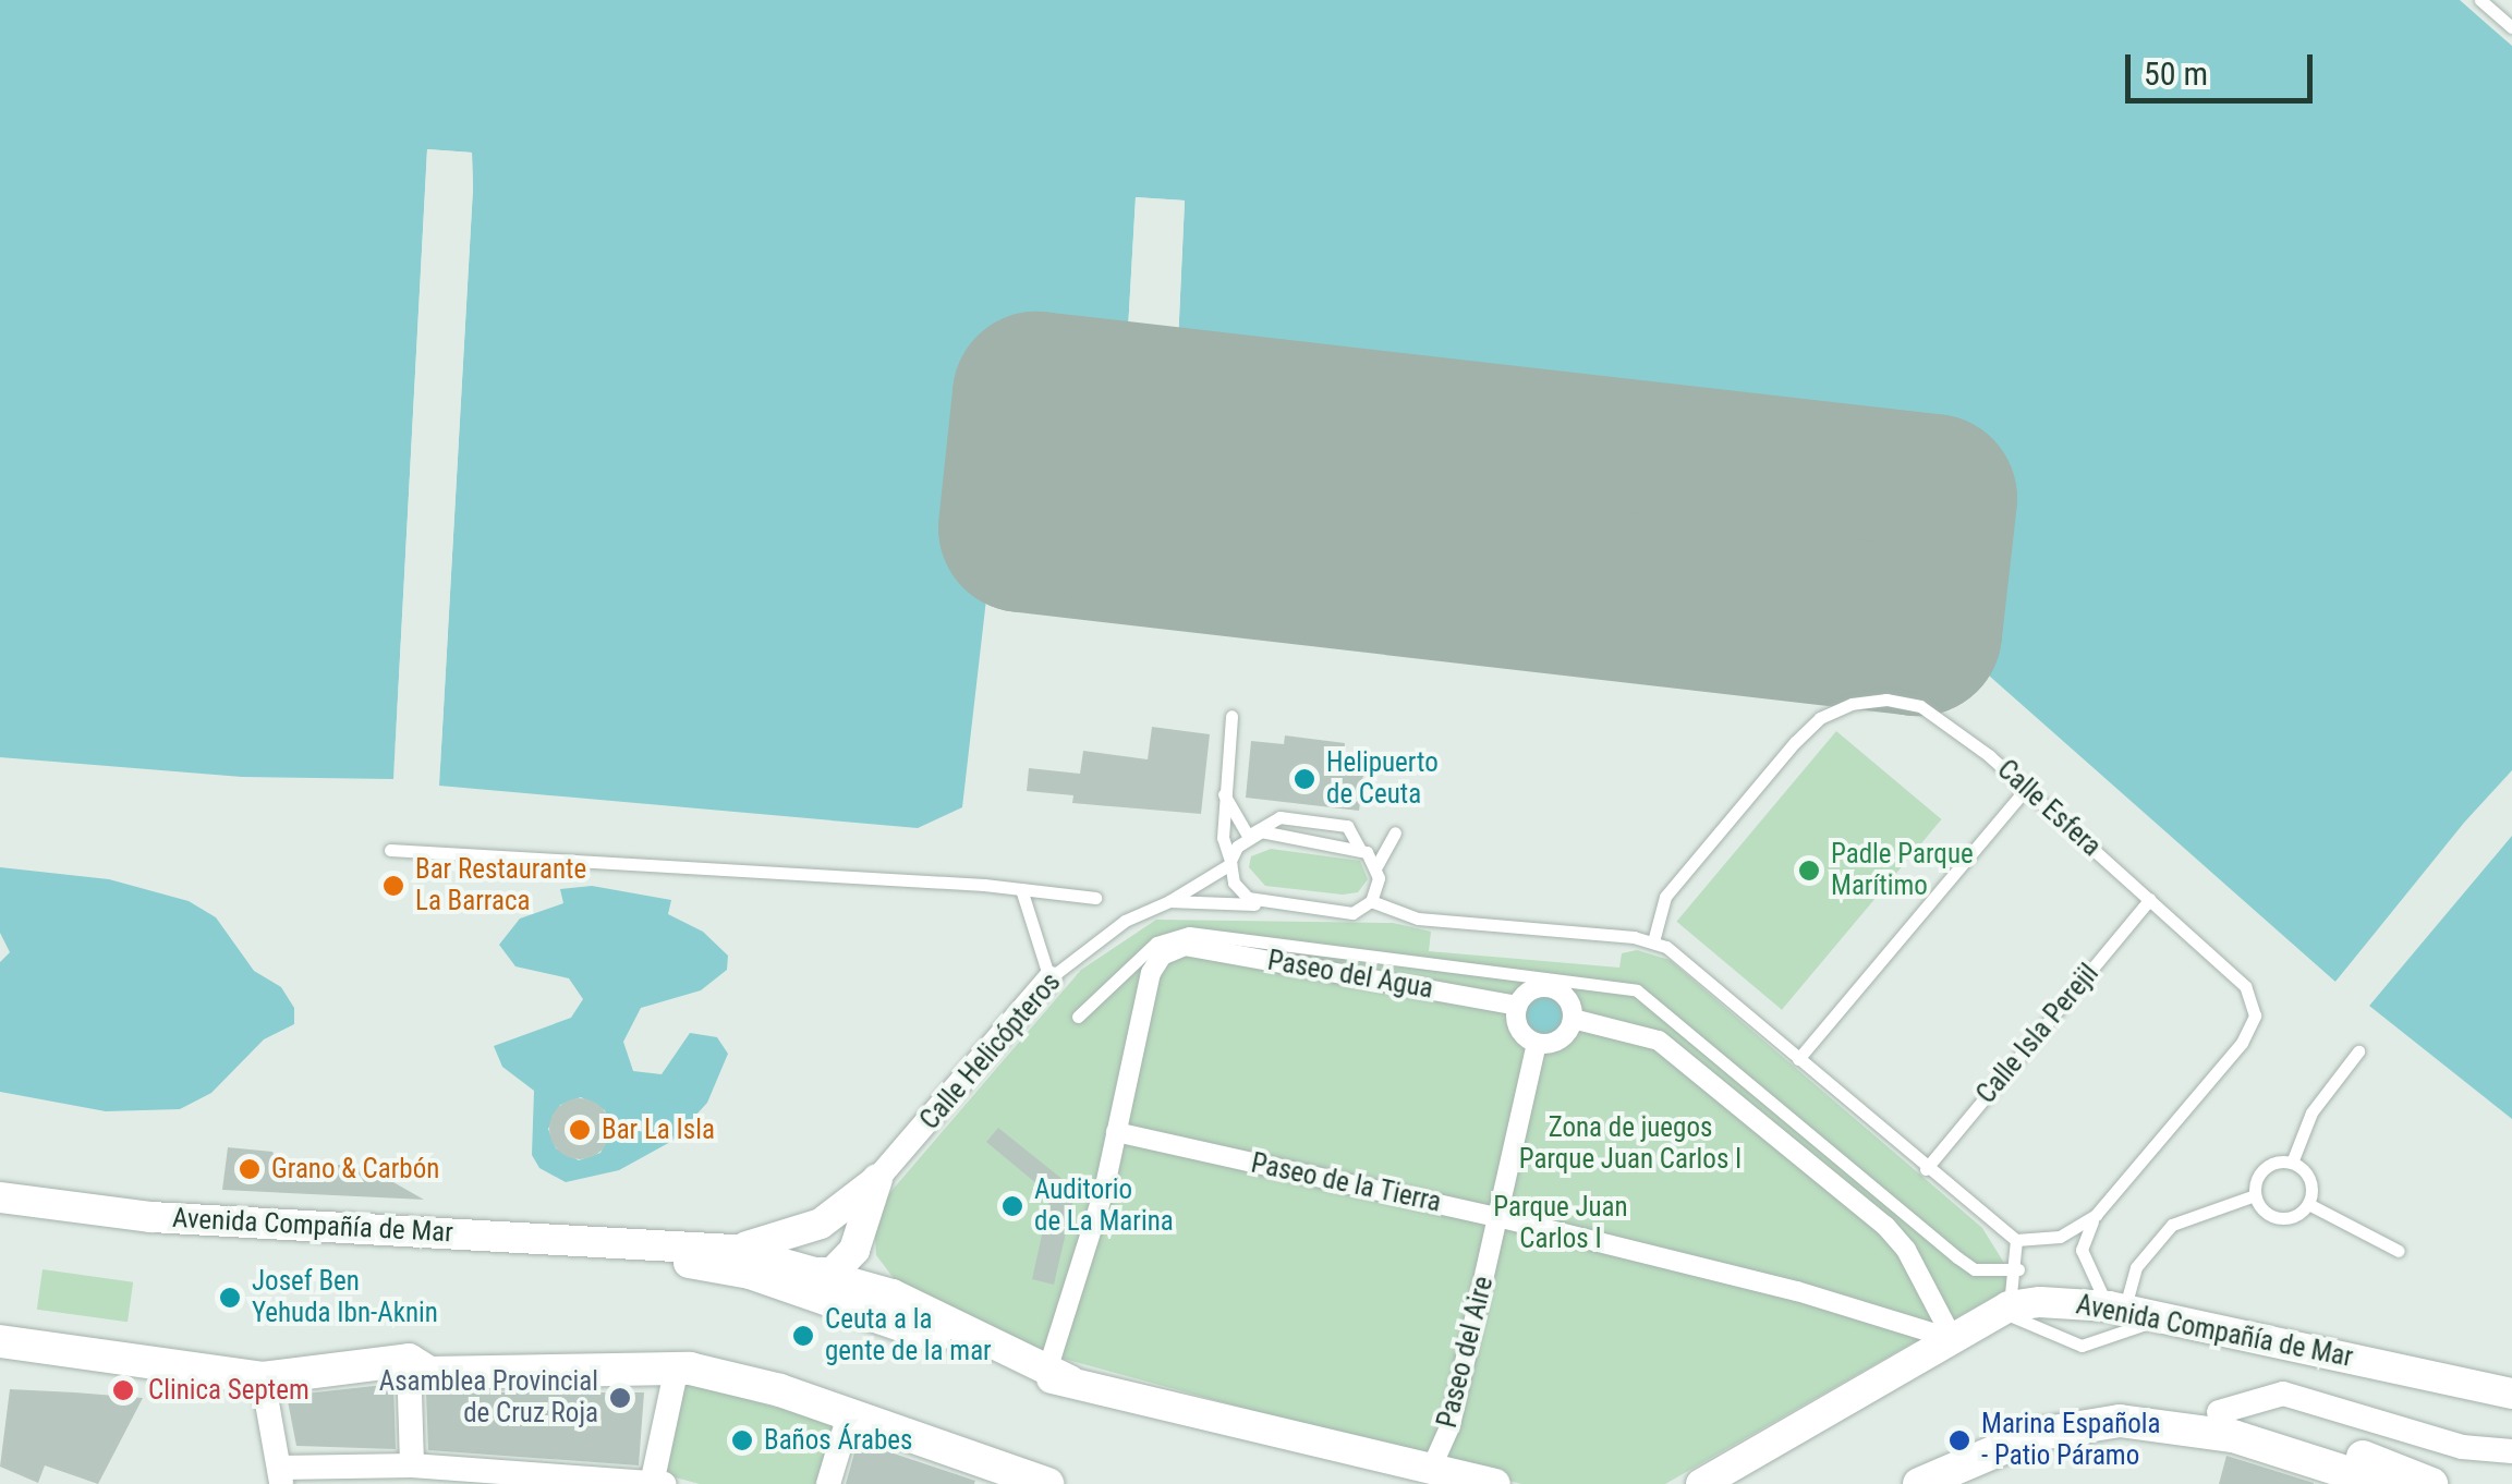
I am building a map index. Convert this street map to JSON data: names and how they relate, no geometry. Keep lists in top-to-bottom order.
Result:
{
  "streets": {
    "street": [
      "Paseo del Agua",
      "Calle Helicópteros",
      "Paseo de la Tierra",
      "Avenida Compañía de Mar",
      "Paseo del Aire"
    ],
    "lane": ["Calle Esfera", "Calle Isla Perejil"]
  },
  "crossings": [
    ["Calle Esfera", "Calle Isla Perejil"],
    ["Paseo del Agua", "Paseo de la Tierra"],
    ["Paseo del Agua", "Paseo del Aire"],
    ["Paseo de la Tierra", "Paseo del Aire"],
    ["Avenida Compañía de Mar", "Paseo del Aire"]
  ],
  "parks": ["Zona de juegos Parque Juan Carlos I", "Parque Juan Carlos I"],
  "places": [
    "Helipuerto de Ceuta",
    "Padle Parque Marítimo",
    "Bar Restaurante La Barraca",
    "Bar La Isla",
    "Grano & Carbón",
    "Auditorio de La Marina",
    "Josef Ben Yehuda Ibn-Aknin",
    "Ceuta a la gente de la mar",
    "Clinica Septem",
    "Asamblea Provincial de Cruz Roja",
    "Baños Árabes",
    "Marina Española - Patio Páramo"
  ],
  "scale_bar": "50 m"
}
